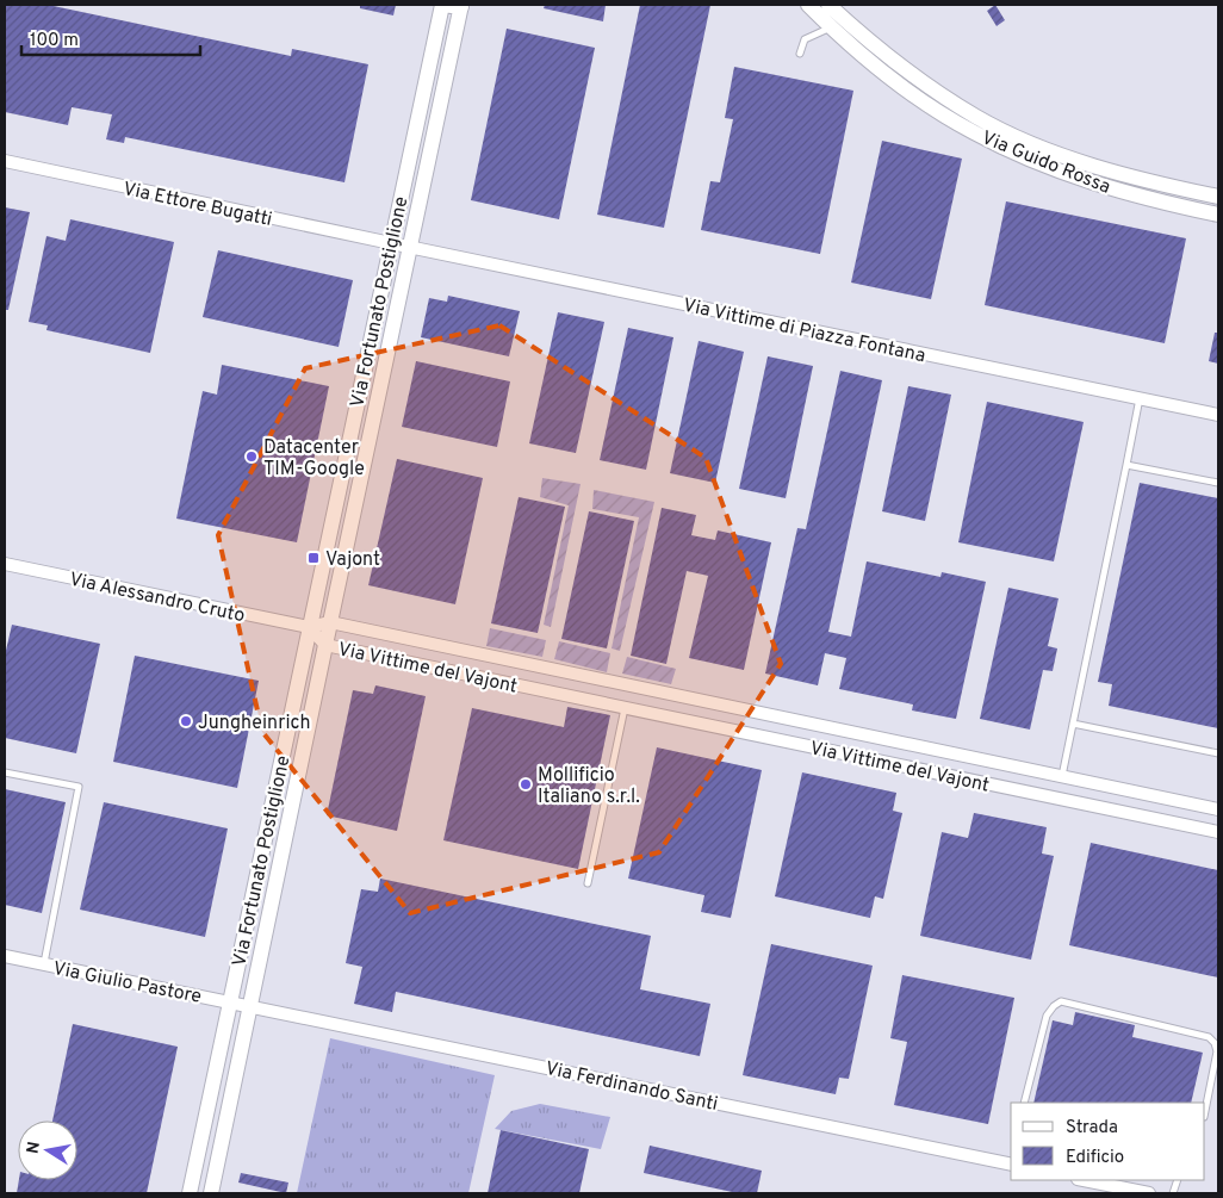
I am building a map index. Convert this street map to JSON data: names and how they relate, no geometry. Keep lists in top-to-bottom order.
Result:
{
  "streets": {
    "street": [
      "Via Guido Rossa",
      "Via Ettore Bugatti",
      "Via Fortunato Postiglione",
      "Via Vittime di Piazza Fontana",
      "Via Alessandro Cruto",
      "Via Vittime del Vajont",
      "Via Giulio Pastore",
      "Via Ferdinando Santi"
    ]
  },
  "crossings": [
    ["Via Ettore Bugatti", "Via Fortunato Postiglione"],
    ["Via Ettore Bugatti", "Via Vittime di Piazza Fontana"],
    ["Via Fortunato Postiglione", "Via Vittime di Piazza Fontana"],
    ["Via Fortunato Postiglione", "Via Alessandro Cruto"],
    ["Via Fortunato Postiglione", "Via Vittime del Vajont"],
    ["Via Fortunato Postiglione", "Via Giulio Pastore"],
    ["Via Fortunato Postiglione", "Via Ferdinando Santi"],
    ["Via Alessandro Cruto", "Via Vittime del Vajont"],
    ["Via Giulio Pastore", "Via Ferdinando Santi"]
  ],
  "places": {
    "other": ["Datacenter TIM-Google", "Jungheinrich", "Mollificio Italiano s.r.l."],
    "transit": ["Vajont"]
  },
  "legend": ["Strada", "Edificio"],
  "scale_bar": "100 m",
  "north": "left"
}
